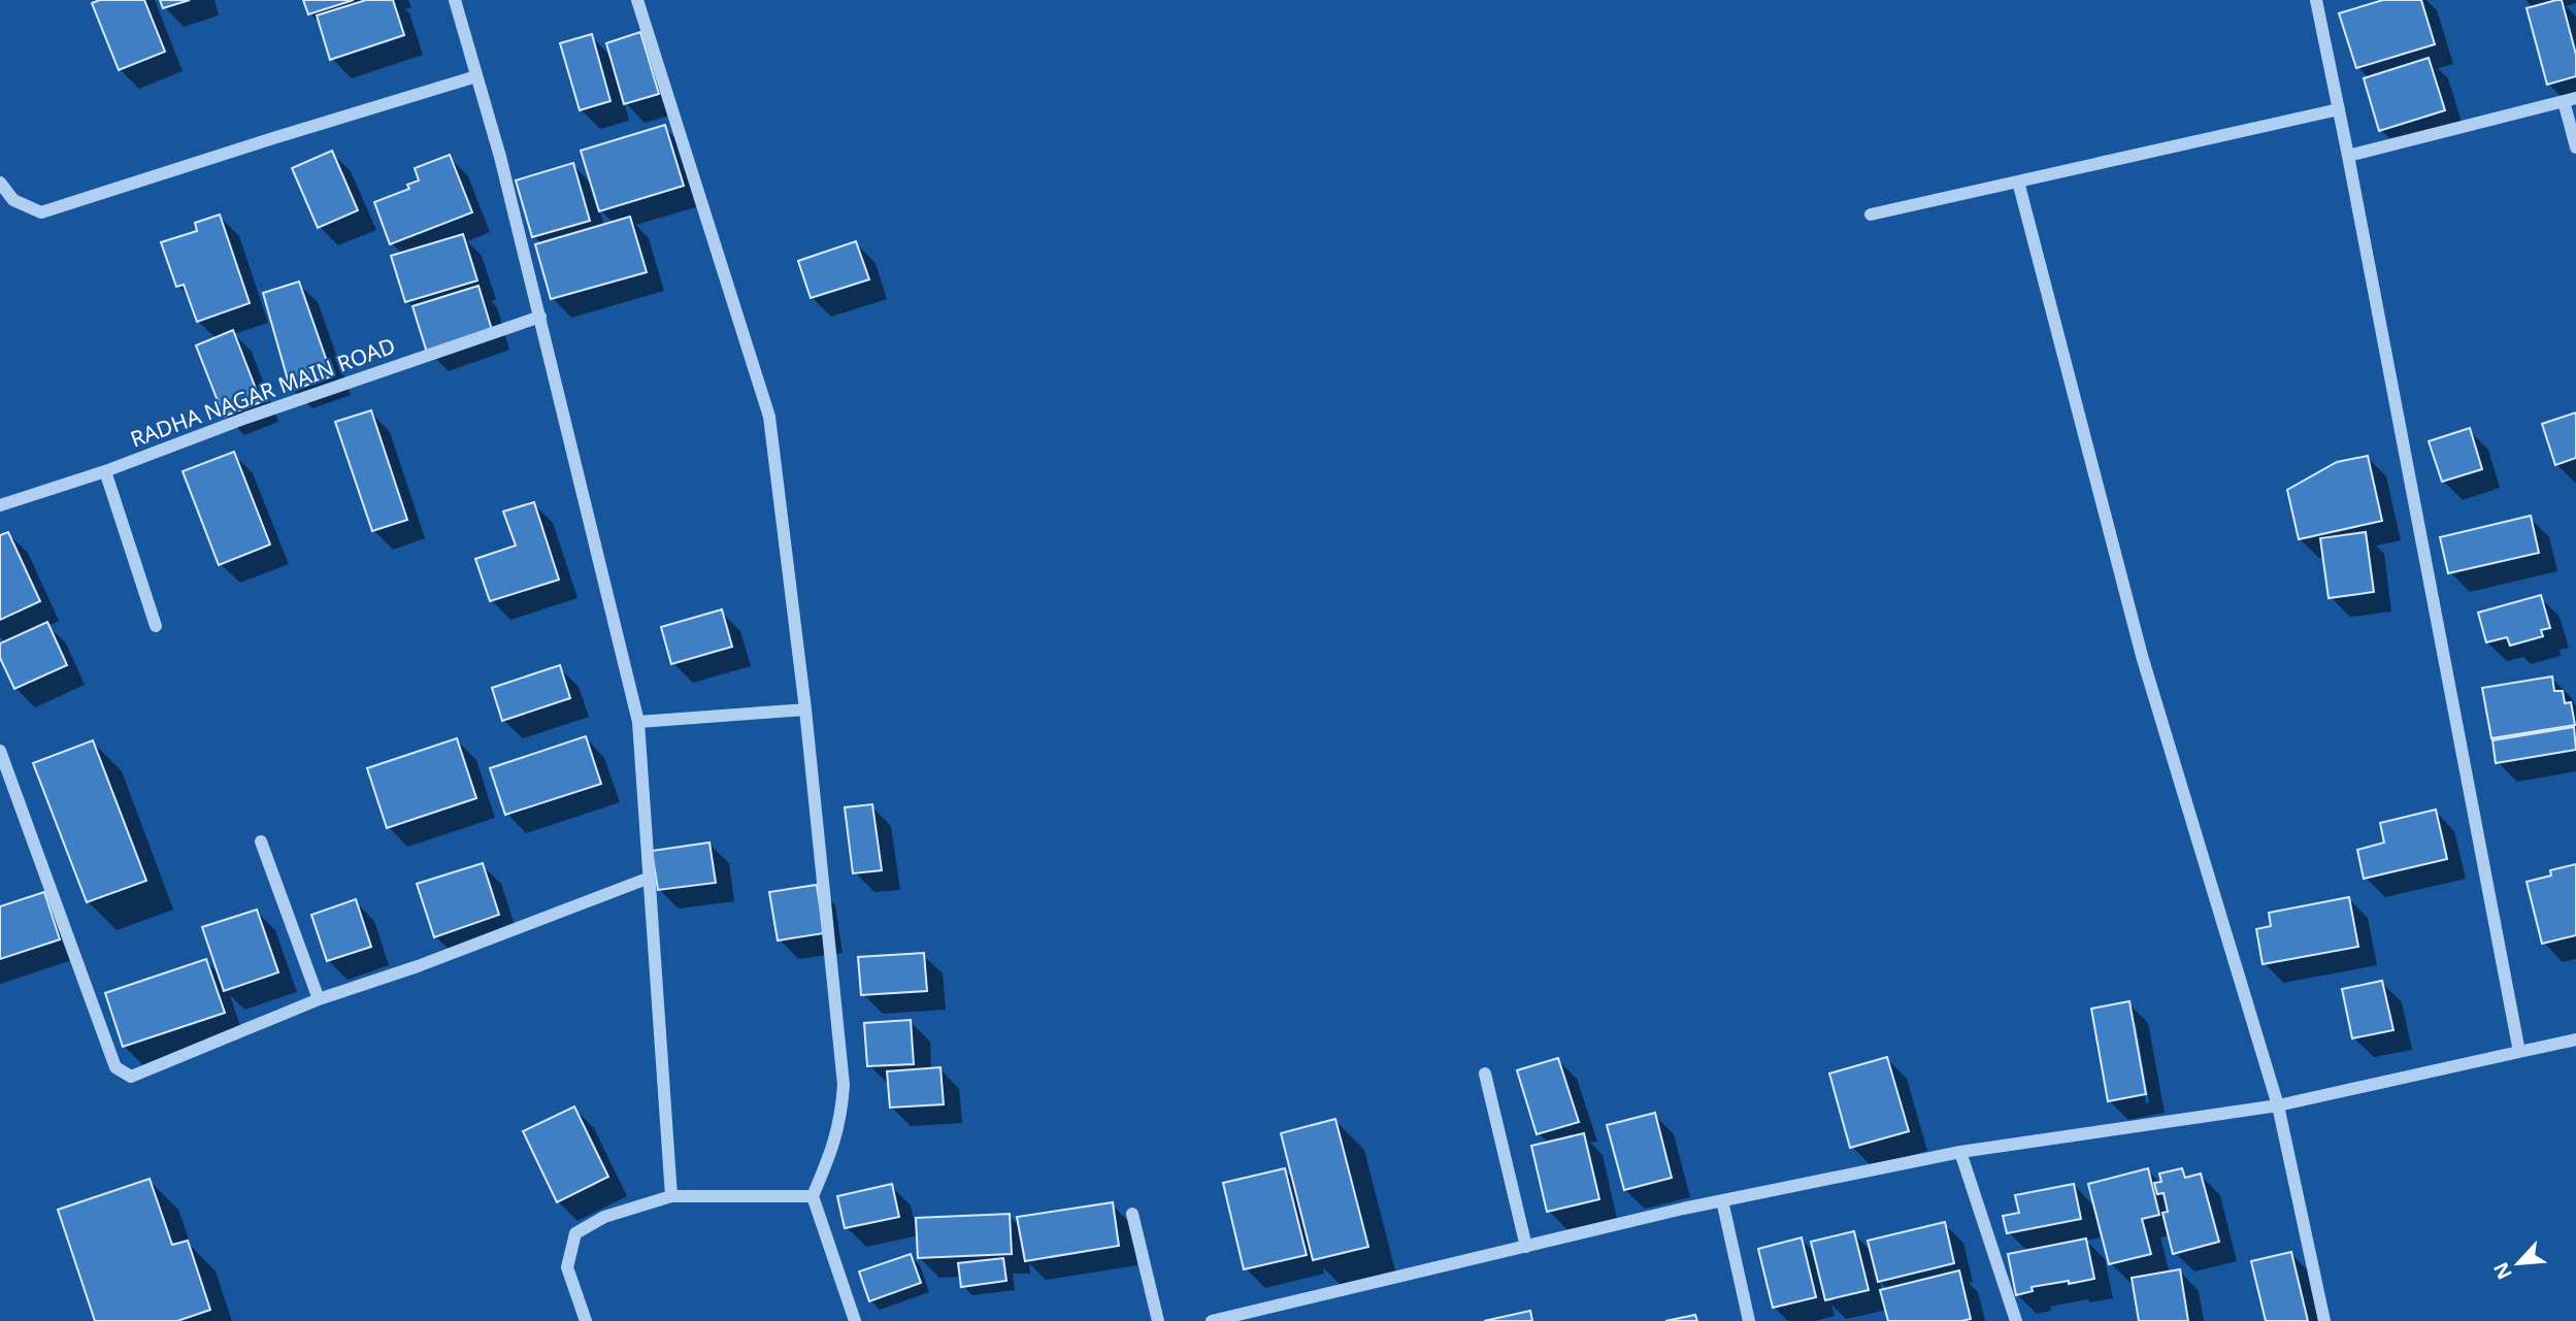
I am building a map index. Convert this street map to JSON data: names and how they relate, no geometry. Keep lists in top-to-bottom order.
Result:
{
  "streets": {
    "street": ["RADHA NAGAR MAIN ROAD"]
  },
  "north": "bottom left"
}
